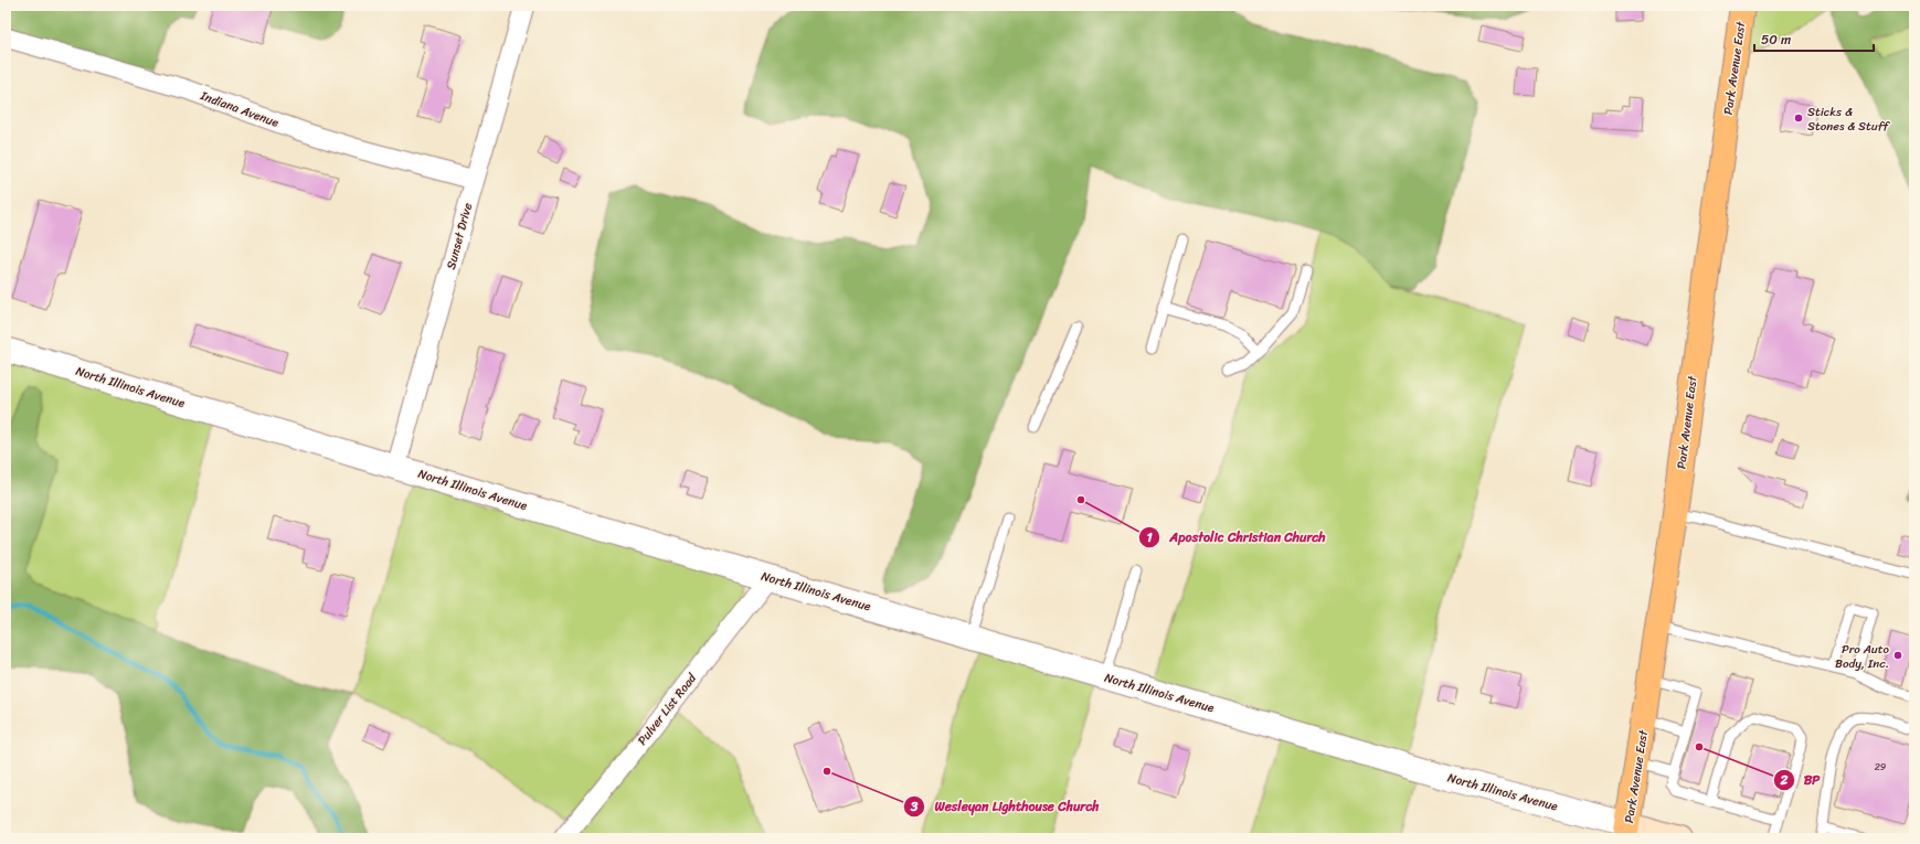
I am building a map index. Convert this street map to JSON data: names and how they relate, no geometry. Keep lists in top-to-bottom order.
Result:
{
  "streets": {
    "main road": ["Park Avenue East"],
    "street": [
      "Indiana Avenue",
      "Sunset Drive",
      "North Illinois Avenue",
      "Pulver List Road"
    ]
  },
  "crossings": [
    ["Park Avenue East", "North Illinois Avenue"],
    ["Indiana Avenue", "Sunset Drive"],
    ["Sunset Drive", "North Illinois Avenue"],
    ["North Illinois Avenue", "Pulver List Road"]
  ],
  "places": [
    "Sticks & Stones & Stuff",
    "Apostolic Christian Church",
    "Pro Auto Body, Inc.",
    "BP",
    "Wesleyan Lighthouse Church"
  ],
  "house_numbers": ["29"],
  "scale_bar": "50 m"
}
